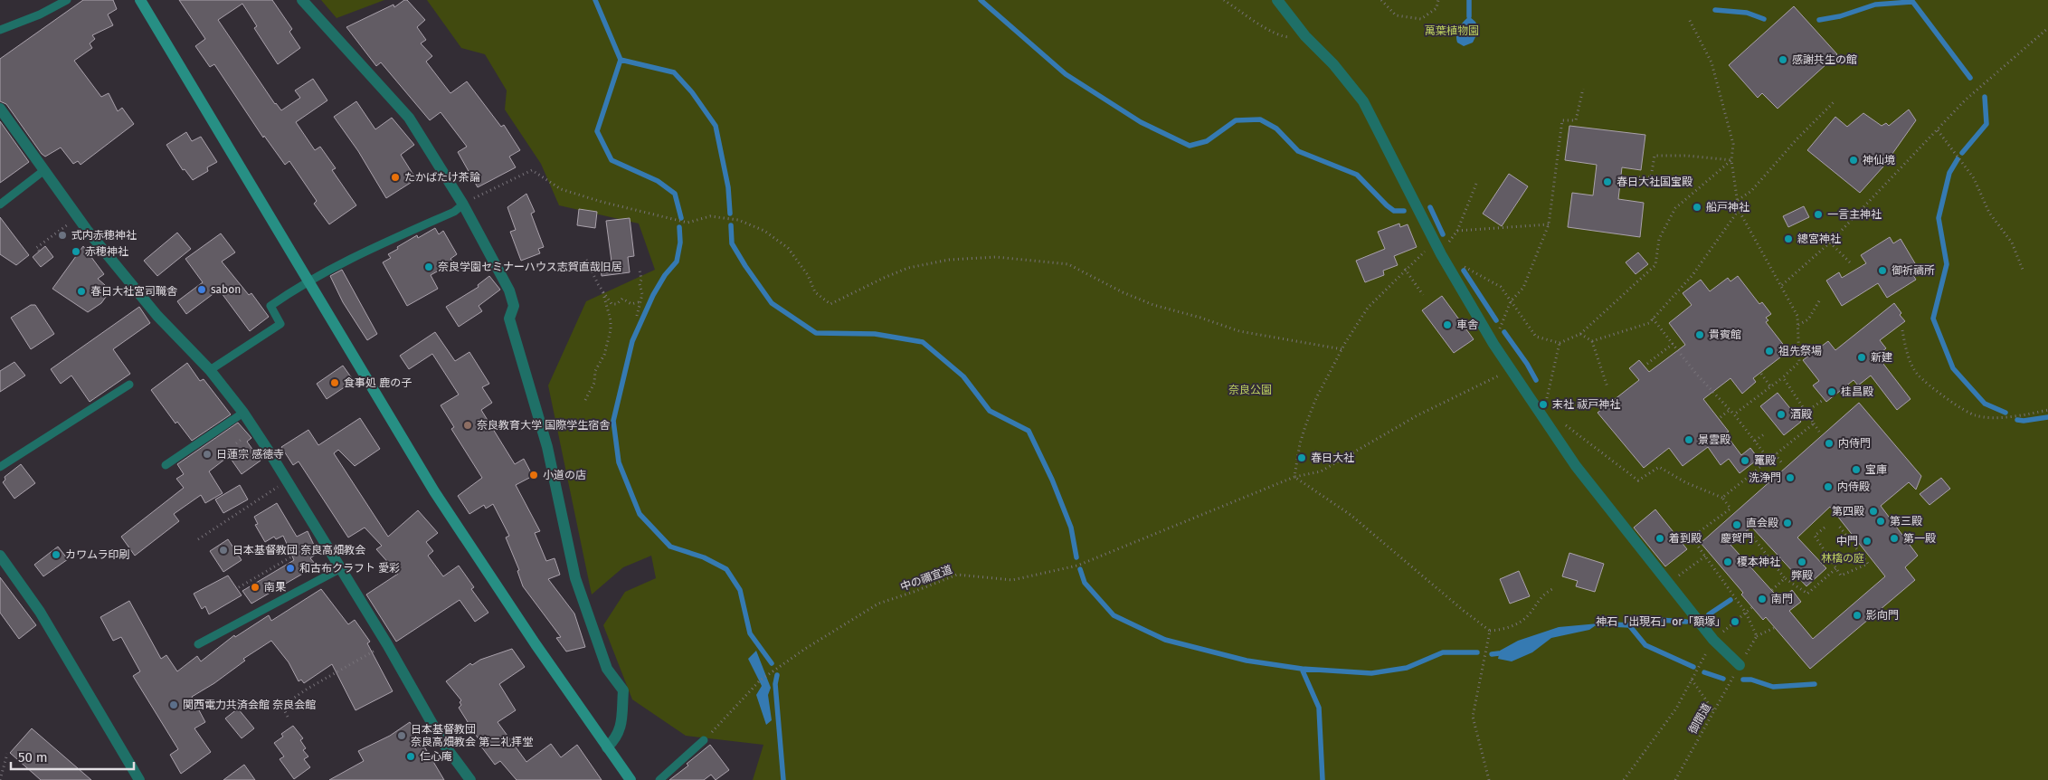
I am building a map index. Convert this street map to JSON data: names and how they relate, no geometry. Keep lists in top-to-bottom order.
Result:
{
  "streets": {
    "path": ["中の禰宜道", "御間道"]
  },
  "parks": ["萬葉植物園", "奈良公園", "林檎の庭"],
  "places": [
    "感謝共生の館",
    "神仙境",
    "たかばたけ茶論",
    "春日大社国宝殿",
    "船戸神社",
    "一言主神社",
    "式内赤穂神社",
    "總宮神社",
    "赤穂神社",
    "奈良学園セミナーハウス志賀直哉旧居",
    "御祈禱所",
    "sabon",
    "春日大社宮司職舎",
    "車舎",
    "貴賓館",
    "祖先祭場",
    "新建",
    "食事処 鹿の子",
    "桂昌殿",
    "末社 祓戸神社",
    "酒殿",
    "奈良教育大学 国際学生宿舎",
    "景雲殿",
    "内侍門",
    "日蓮宗 感徳寺",
    "春日大社",
    "竃殿",
    "宝庫",
    "小道の店",
    "洗浄門",
    "内侍殿",
    "第四殿",
    "第三殿",
    "直会殿",
    "慶賀門",
    "着到殿",
    "第一殿",
    "中門",
    "日本基督教団 奈良高畑教会",
    "カワムラ印刷",
    "榎本神社",
    "弊殿",
    "和古布クラフト 愛彩",
    "南果",
    "南門",
    "影向門",
    "神石「出現石」or「額塚」",
    "関西電力共済会館 奈良会館",
    "日本基督教団 奈良高畑教会 第二礼拝堂",
    "仁心庵"
  ],
  "scale_bar": "50 m"
}
